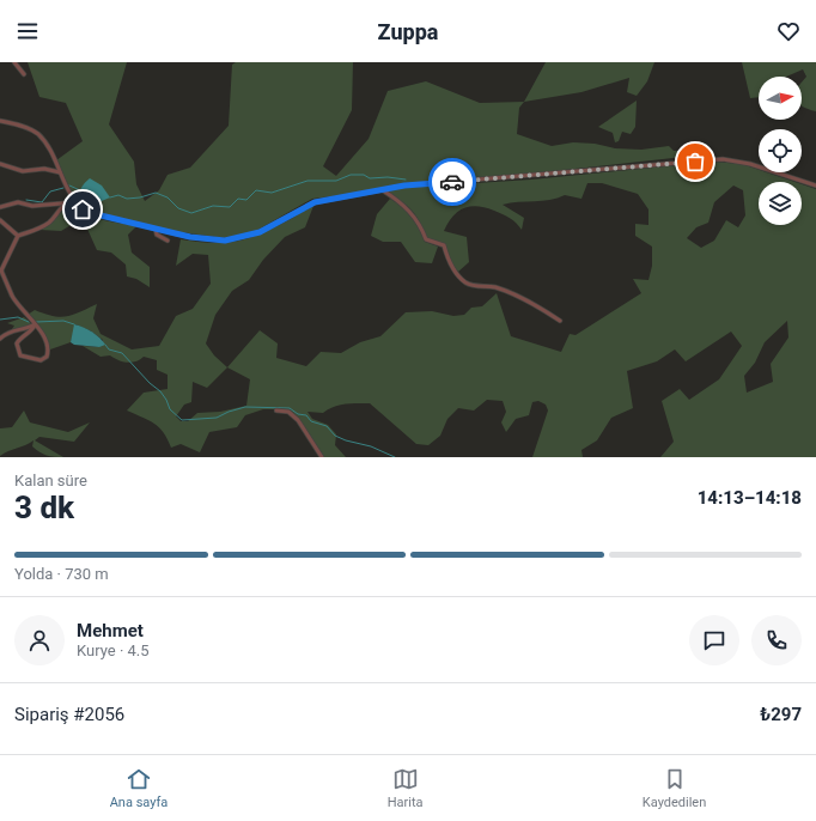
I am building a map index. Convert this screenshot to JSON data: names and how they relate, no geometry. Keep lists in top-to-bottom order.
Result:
{
  "north": "right",
  "page": {
    "header": "Zuppa",
    "heading": ["3 dk", "Kalan süre", "14:13–14:18"],
    "panel": [
      "Mehmet",
      "Kurye · 4.5",
      "Sipariş #2056",
      "₺297"
    ],
    "bar": "Yolda · 730 m",
    "tabs": ["Ana sayfa", "Harita", "Kaydedilen"]
  }
}
